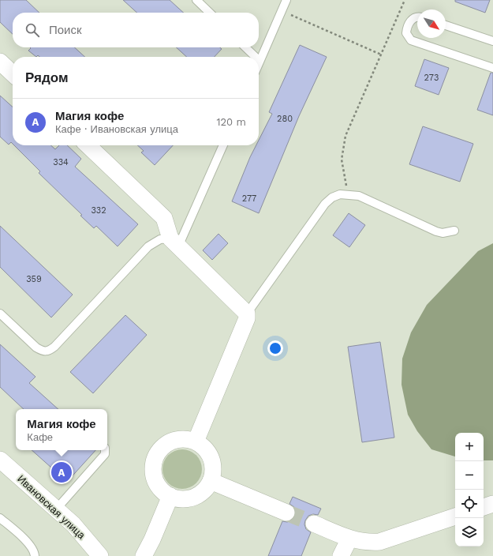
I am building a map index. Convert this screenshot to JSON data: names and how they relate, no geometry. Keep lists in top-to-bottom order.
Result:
{
  "streets": {
    "street": ["Ивановская улица"]
  },
  "house_numbers": [
    "273",
    "280",
    "334",
    "277",
    "332",
    "359"
  ],
  "north": "bottom right",
  "page": {
    "search": "Поиск",
    "heading": "Рядом",
    "list": [
      {
        "mark": "A",
        "name": "Магия кофе",
        "note": "Кафе · Ивановская улица",
        "value": "120 m"
      }
    ],
    "popup": ["Магия кофе", "Кафе"],
    "map_buttons": ["+", "−"],
    "pins": "A"
  }
}
